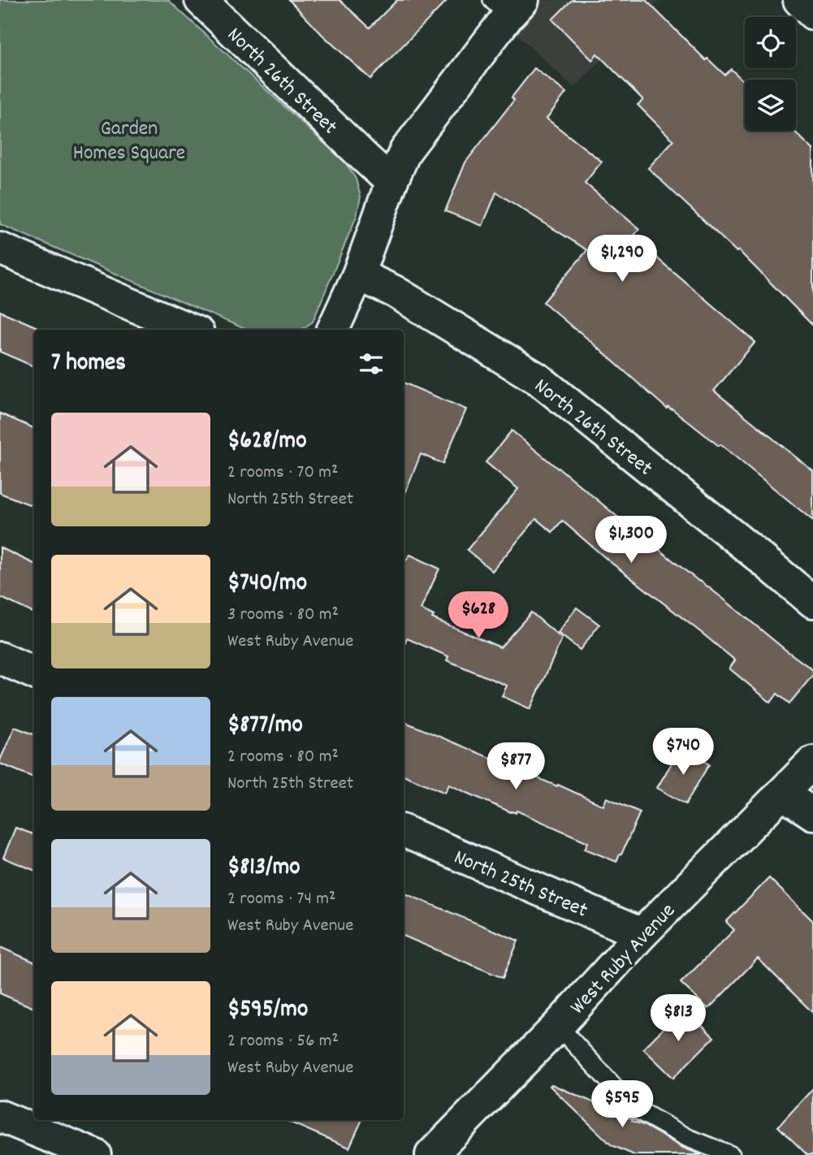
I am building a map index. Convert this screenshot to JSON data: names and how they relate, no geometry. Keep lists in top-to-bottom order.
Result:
{
  "streets": {
    "street": ["North 26th Street", "North 25th Street", "West Ruby Avenue"]
  },
  "crossings": [
    ["North 25th Street", "West Ruby Avenue"]
  ],
  "parks": ["Garden Homes Square"],
  "page": {
    "price": [
      "$1,290",
      "$1,300",
      "$628",
      "$740",
      "$877",
      "$813",
      "$595"
    ],
    "heading": "7 homes",
    "list": [
      {
        "name": "$628/mo",
        "note": "2 rooms · 70 m² · North 25th Street"
      },
      {
        "name": "$740/mo",
        "note": "3 rooms · 80 m² · West Ruby Avenue"
      },
      {
        "name": "$877/mo",
        "note": "2 rooms · 80 m² · North 25th Street"
      },
      {
        "name": "$813/mo",
        "note": "2 rooms · 74 m² · West Ruby Avenue"
      },
      {
        "name": "$595/mo",
        "note": "2 rooms · 56 m² · West Ruby Avenue"
      }
    ]
  }
}
